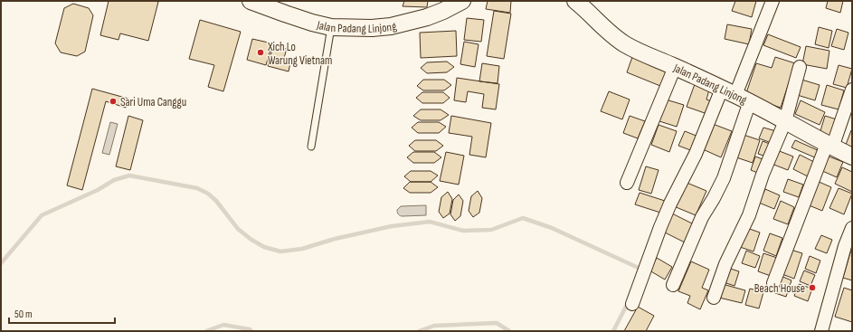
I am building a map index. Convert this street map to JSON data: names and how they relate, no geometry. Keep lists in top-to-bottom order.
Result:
{
  "streets": {
    "street": ["Jalan Padang Linjong"]
  },
  "places": ["Xich Lo Warung Vietnam", "Sari Uma Canggu", "Beach House"],
  "scale_bar": "50 m"
}
